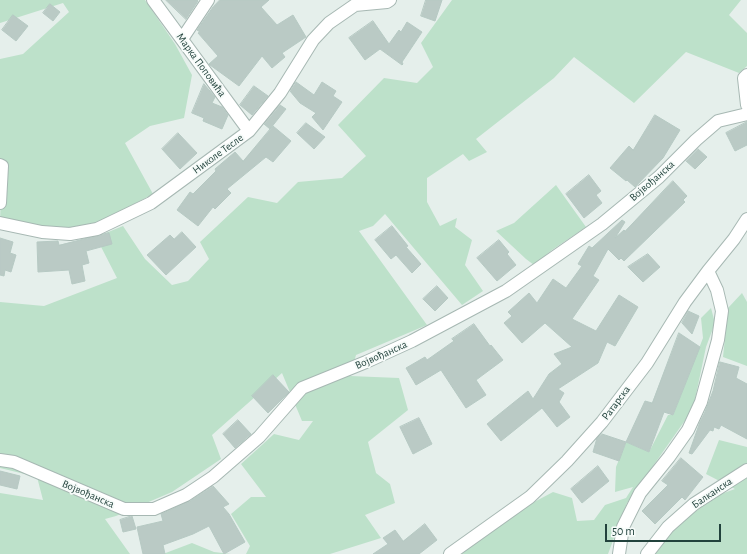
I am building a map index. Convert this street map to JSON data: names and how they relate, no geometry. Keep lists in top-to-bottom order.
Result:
{
  "streets": {
    "street": [
      "Марка Поповића",
      "Николе Тесле",
      "Војвођанска",
      "Ратарска",
      "Балканска"
    ]
  },
  "crossings": [
    ["Марка Поповића", "Николе Тесле"]
  ],
  "scale_bar": "50 m"
}
